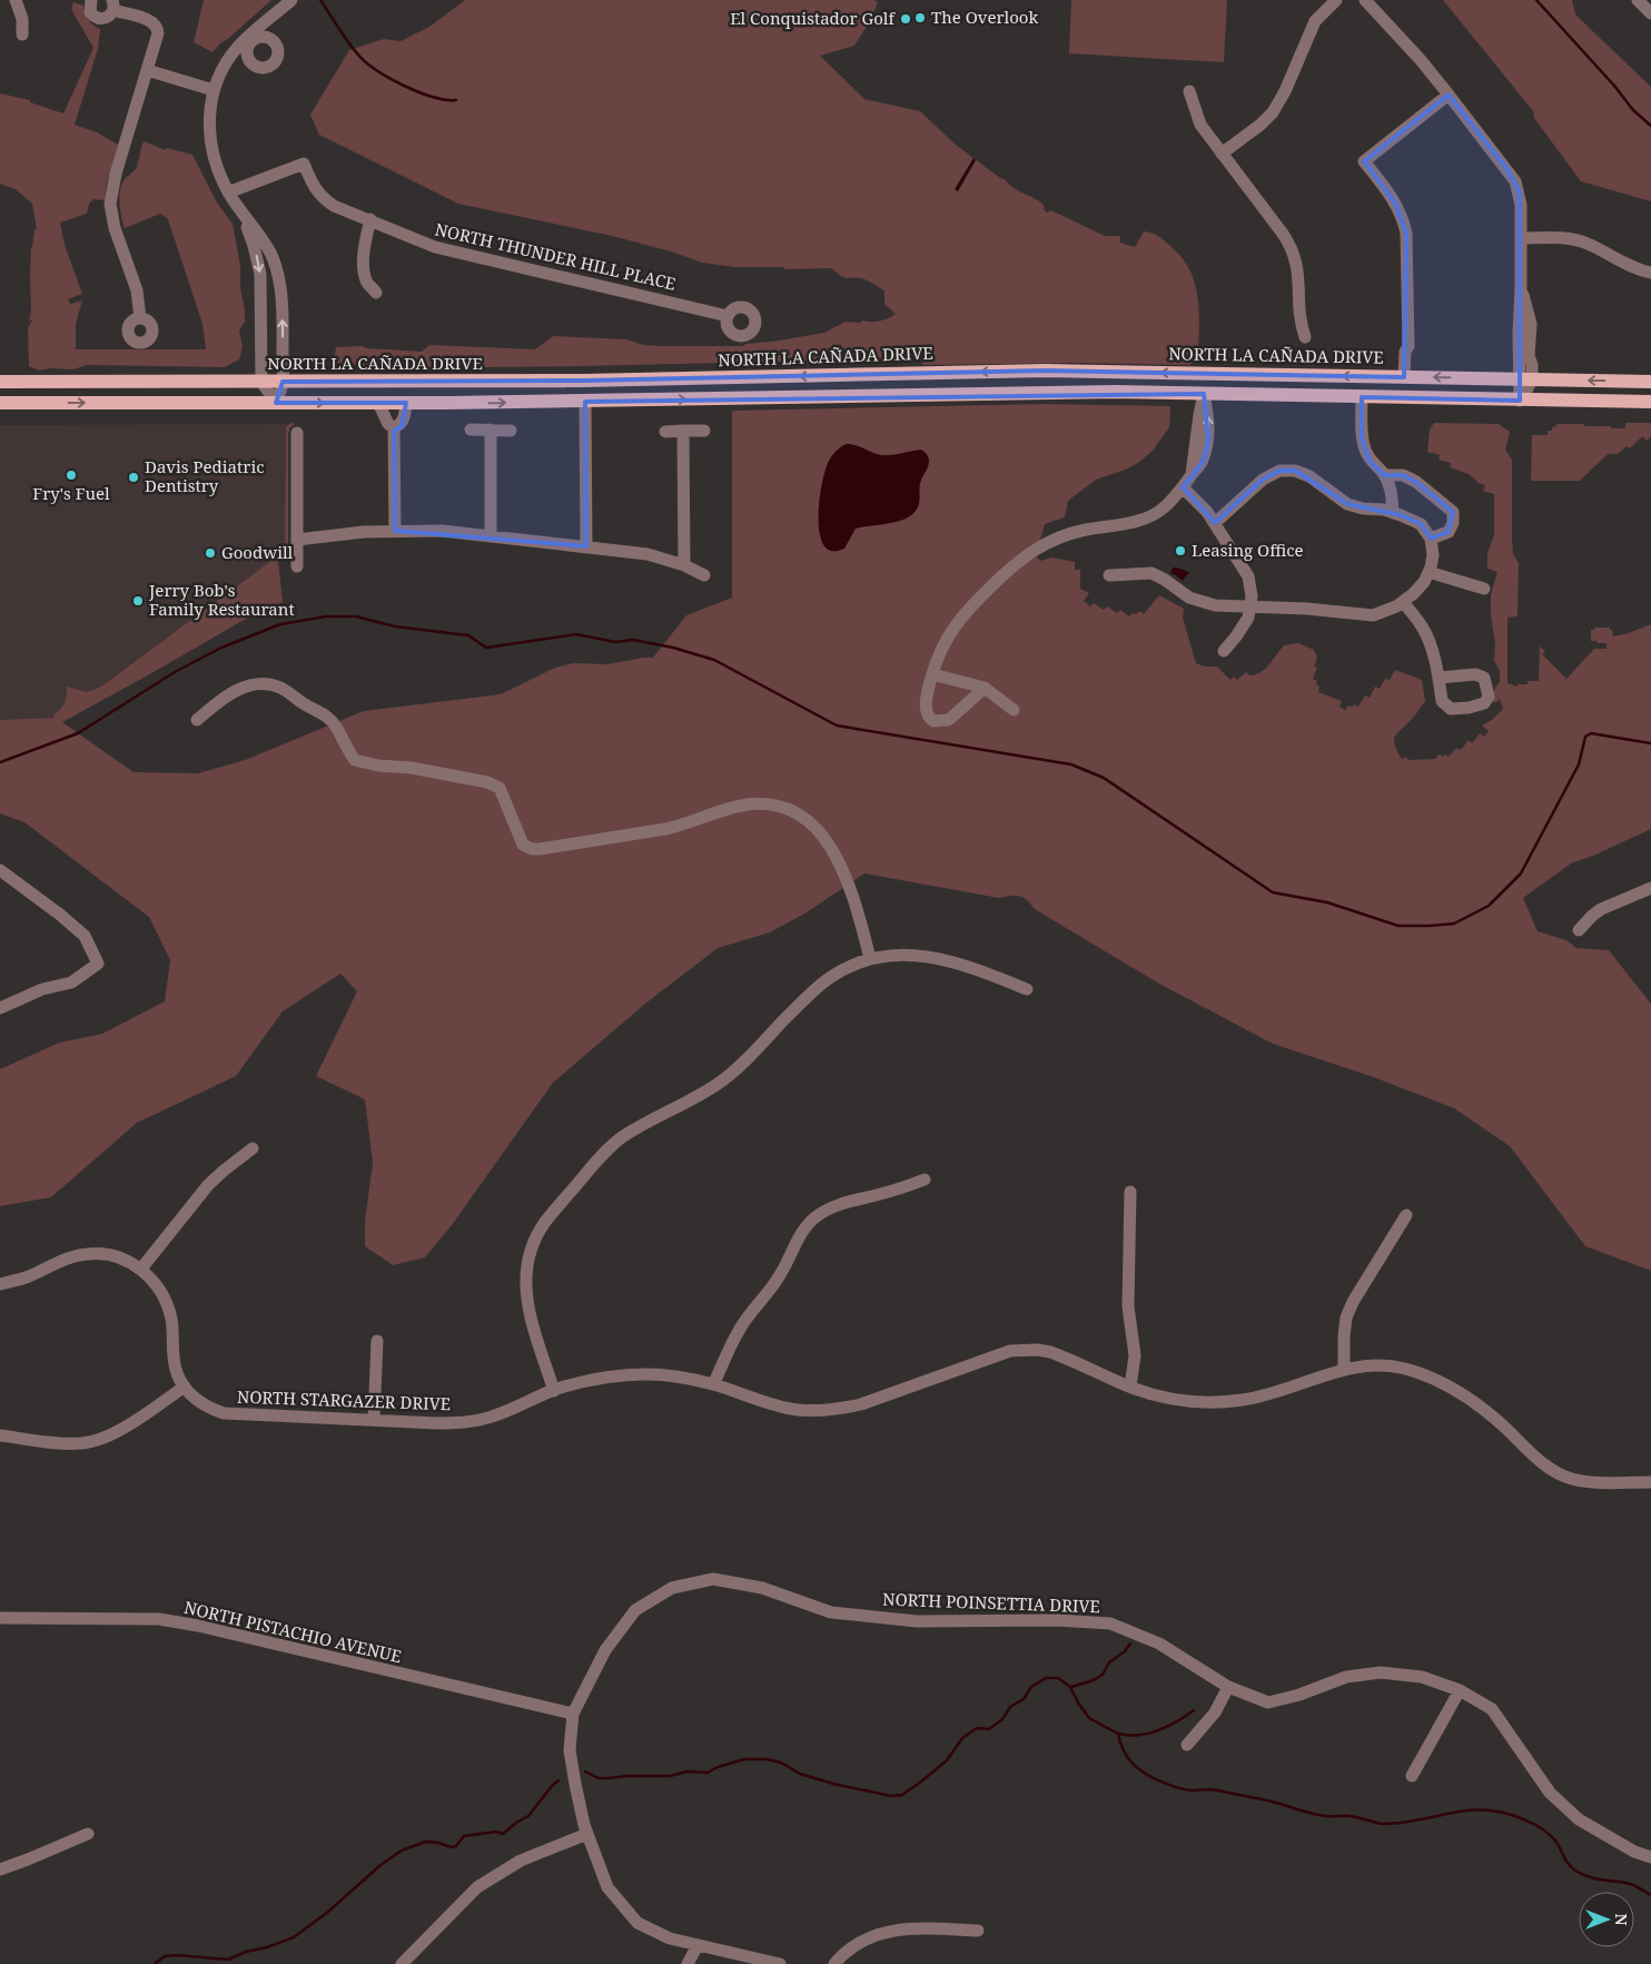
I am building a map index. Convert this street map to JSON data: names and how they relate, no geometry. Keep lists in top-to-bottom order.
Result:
{
  "streets": {
    "main road": ["NORTH LA CAÑADA DRIVE"],
    "street": [
      "NORTH THUNDER HILL PLACE",
      "NORTH STARGAZER DRIVE",
      "NORTH POINSETTIA DRIVE",
      "NORTH PISTACHIO AVENUE"
    ]
  },
  "crossings": [
    ["NORTH POINSETTIA DRIVE", "NORTH PISTACHIO AVENUE"]
  ],
  "places": [
    "The Overlook",
    "El Conquistador Golf",
    "Fry's Fuel",
    "Davis Pediatric Dentistry",
    "Leasing Office",
    "Goodwill",
    "Jerry Bob's Family Restaurant"
  ],
  "north": "right"
}
